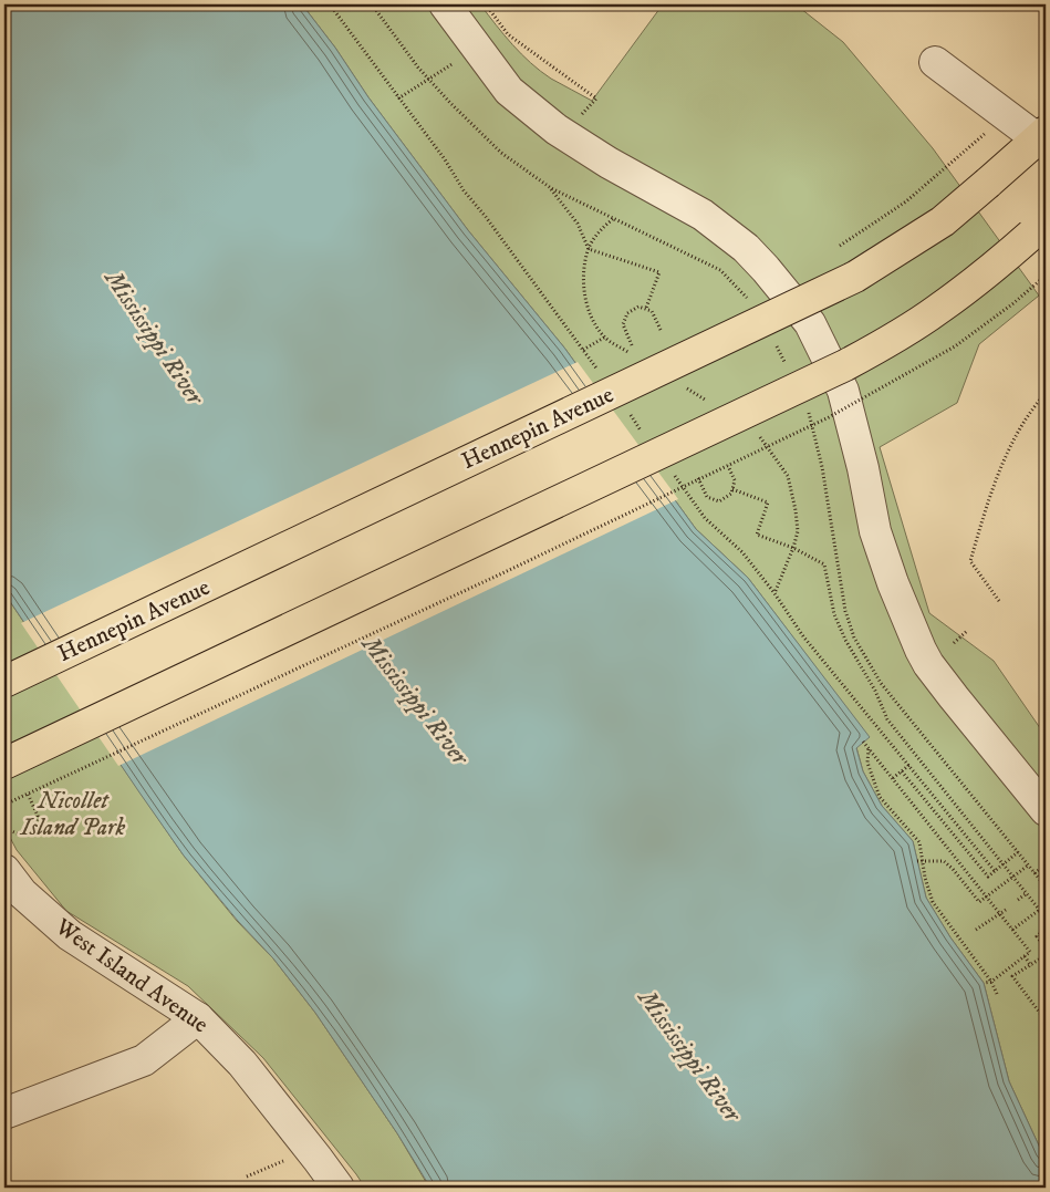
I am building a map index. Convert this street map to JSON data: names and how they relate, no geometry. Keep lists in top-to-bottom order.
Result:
{
  "streets": {
    "main road": ["Hennepin Avenue"],
    "street": ["West Island Avenue"]
  },
  "water": ["Mississippi River"],
  "parks": ["Nicollet Island Park"]
}
